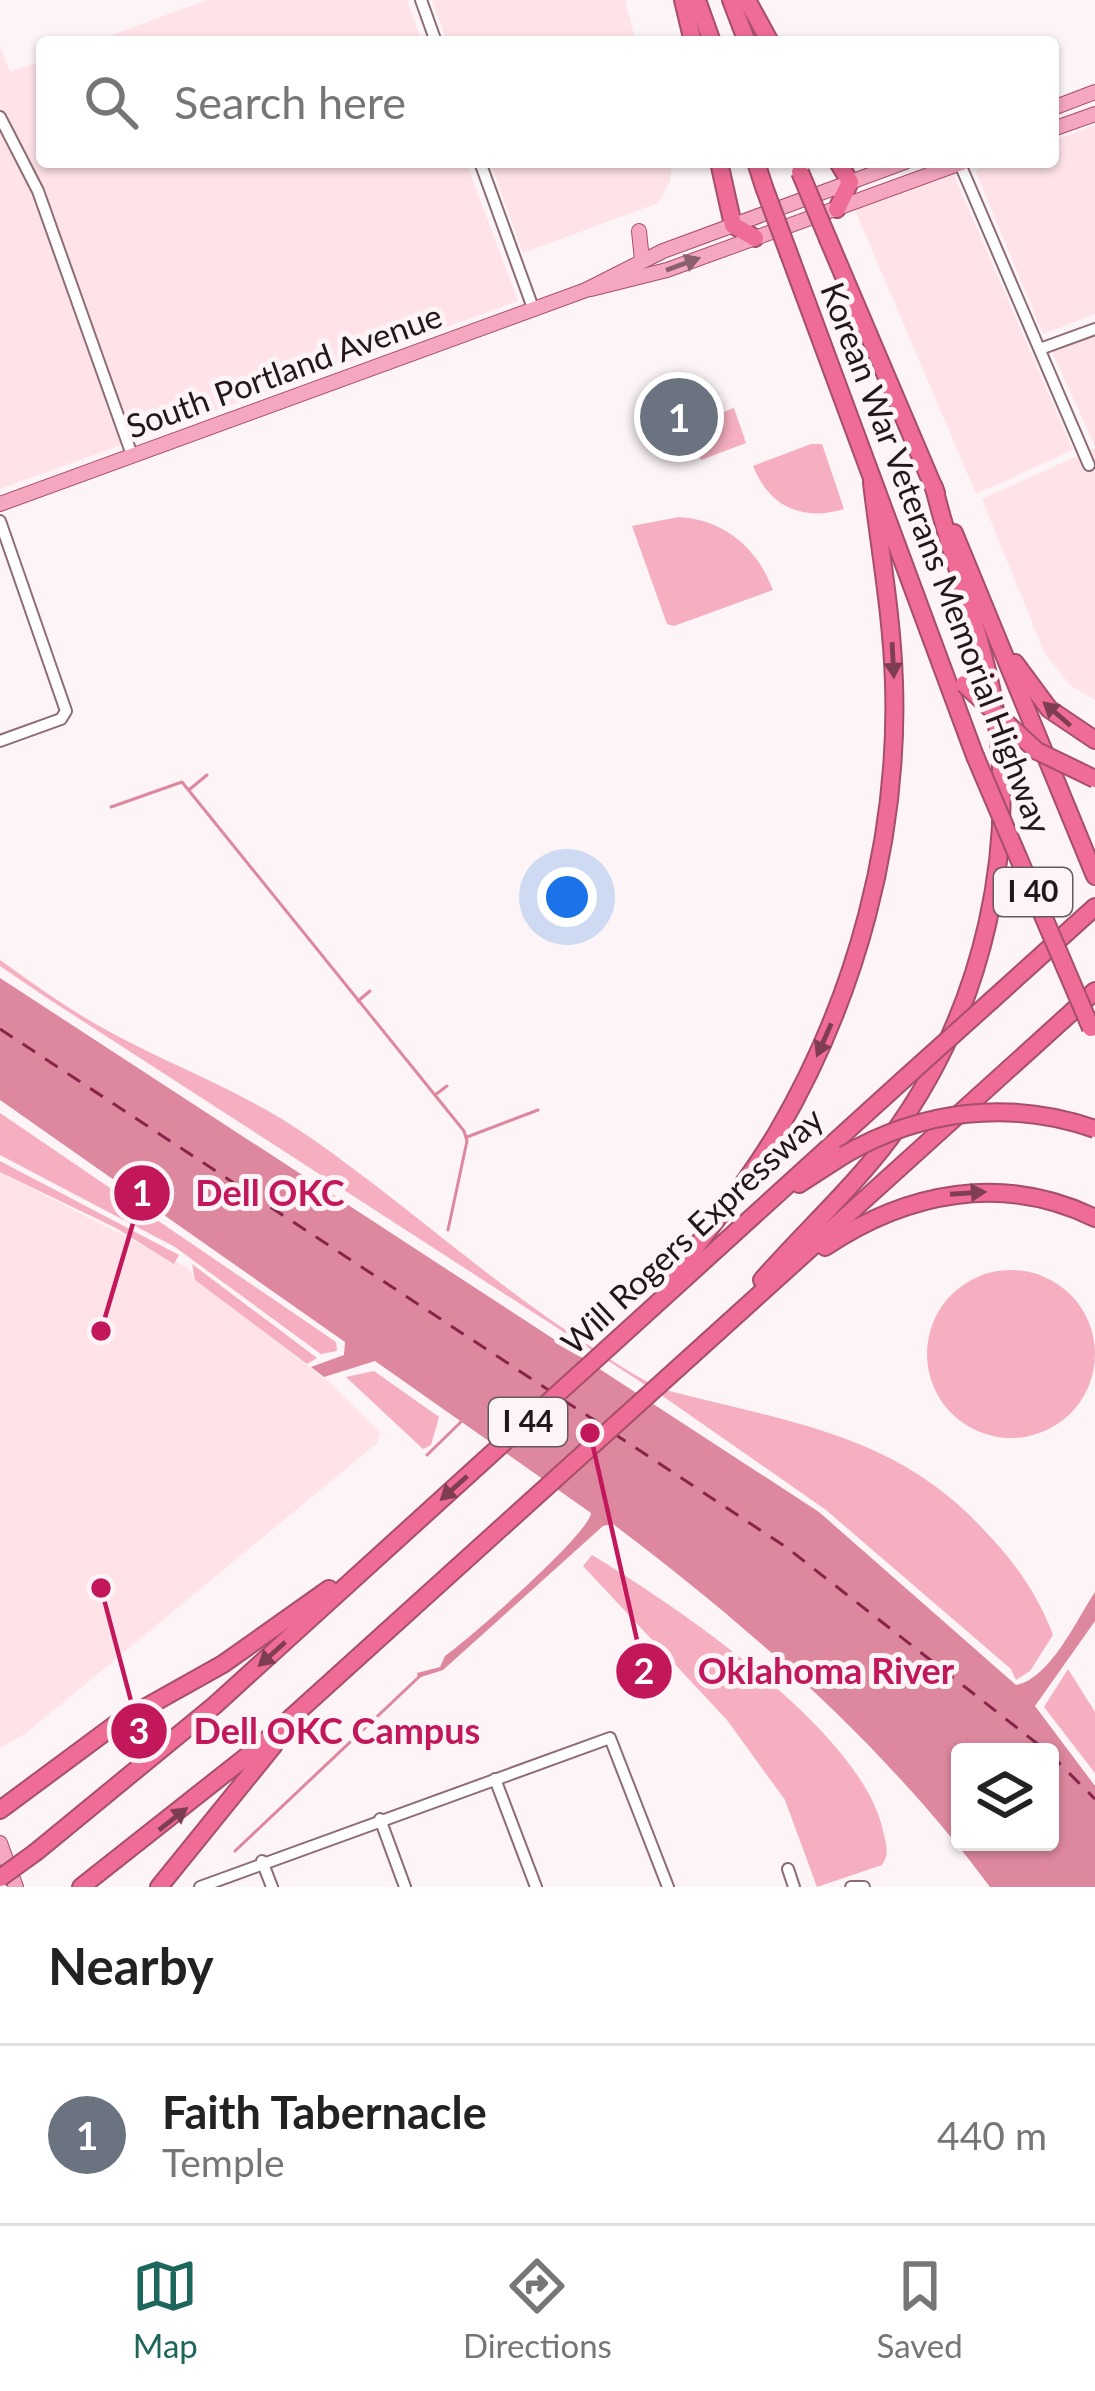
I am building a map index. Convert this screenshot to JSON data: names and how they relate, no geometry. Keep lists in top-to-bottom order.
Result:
{
  "streets": {
    "highway": [
      "Korean War Veterans Memorial Highway",
      "I 40",
      "Will Rogers Expressway",
      "I 44"
    ],
    "main road": ["South Portland Avenue"]
  },
  "places": ["Dell OKC", "Oklahoma River", "Dell OKC Campus"],
  "page": {
    "search": "Search here",
    "pins": "1",
    "heading": "Nearby",
    "list": [
      {
        "mark": "1",
        "name": "Faith Tabernacle",
        "note": "Temple",
        "value": "440 m"
      }
    ],
    "nav": ["Map", "Directions", "Saved"]
  }
}
